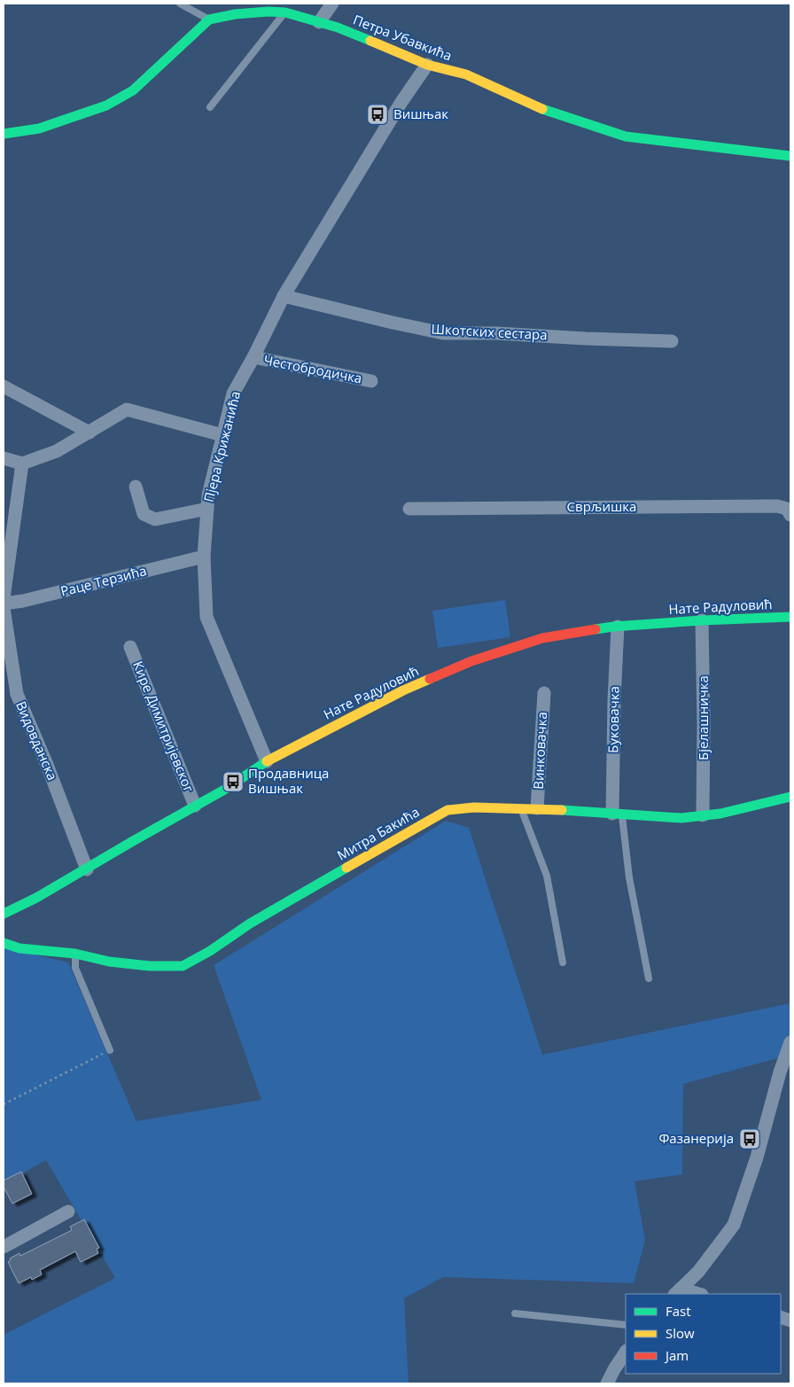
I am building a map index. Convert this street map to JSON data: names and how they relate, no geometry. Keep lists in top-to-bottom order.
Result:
{
  "streets": {
    "street": [
      "Петра Убавкића",
      "Шкотских сестара",
      "Честобродичка",
      "Пјера Крижанића",
      "Сврљишка",
      "Раце Терзића",
      "Нате Радуловић",
      "Бјелашничка",
      "Буковачка",
      "Кире Димитријевског",
      "Видовданска",
      "Винковачка",
      "Митра Бакића"
    ]
  },
  "crossings": [
    ["Петра Убавкића", "Пјера Крижанића"],
    ["Шкотских сестара", "Пјера Крижанића"],
    ["Честобродичка", "Пјера Крижанића"],
    ["Пјера Крижанића", "Раце Терзића"],
    ["Пјера Крижанића", "Нате Радуловић"],
    ["Нате Радуловић", "Бјелашничка"],
    ["Нате Радуловић", "Буковачка"],
    ["Нате Радуловић", "Кире Димитријевског"],
    ["Нате Радуловић", "Видовданска"],
    ["Бјелашничка", "Митра Бакића"],
    ["Буковачка", "Митра Бакића"],
    ["Винковачка", "Митра Бакића"]
  ],
  "places": {
    "bus stop": ["Вишњак", "Продавница Вишњак", "Фазанерија"]
  },
  "legend": ["Fast", "Slow", "Jam"]
}
